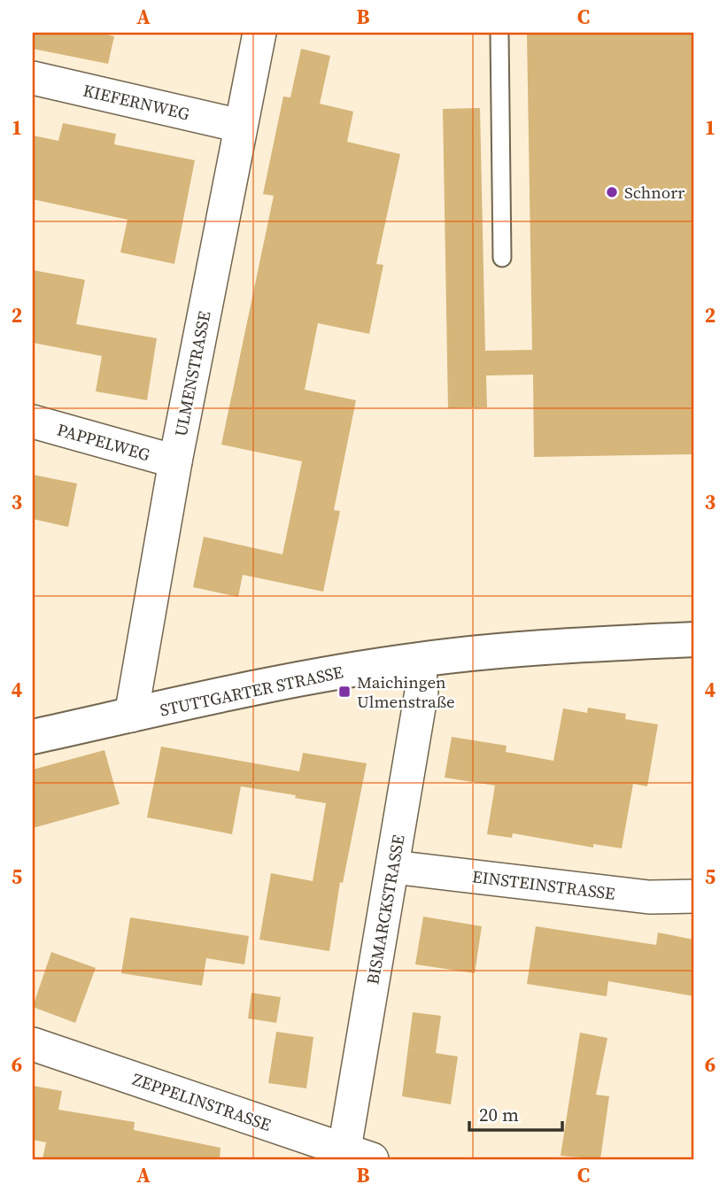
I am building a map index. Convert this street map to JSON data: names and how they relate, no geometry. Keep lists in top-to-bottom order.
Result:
{
  "streets": {
    "street": [
      "KIEFERNWEG",
      "ULMENSTRASSE",
      "PAPPELWEG",
      "STUTTGARTER STRASSE",
      "EINSTEINSTRASSE",
      "BISMARCKSTRASSE",
      "ZEPPELINSTRASSE"
    ]
  },
  "crossings": [
    ["KIEFERNWEG", "ULMENSTRASSE"],
    ["ULMENSTRASSE", "PAPPELWEG"],
    ["ULMENSTRASSE", "STUTTGARTER STRASSE"],
    ["STUTTGARTER STRASSE", "BISMARCKSTRASSE"],
    ["EINSTEINSTRASSE", "BISMARCKSTRASSE"],
    ["BISMARCKSTRASSE", "ZEPPELINSTRASSE"]
  ],
  "places": {
    "other": ["Schnorr"],
    "transit": ["Maichingen Ulmenstraße"]
  },
  "scale_bar": "20 m",
  "grid": {
    "columns": ["A", "B", "C"],
    "rows": [
      "1",
      "2",
      "3",
      "4",
      "5",
      "6"
    ]
  }
}
